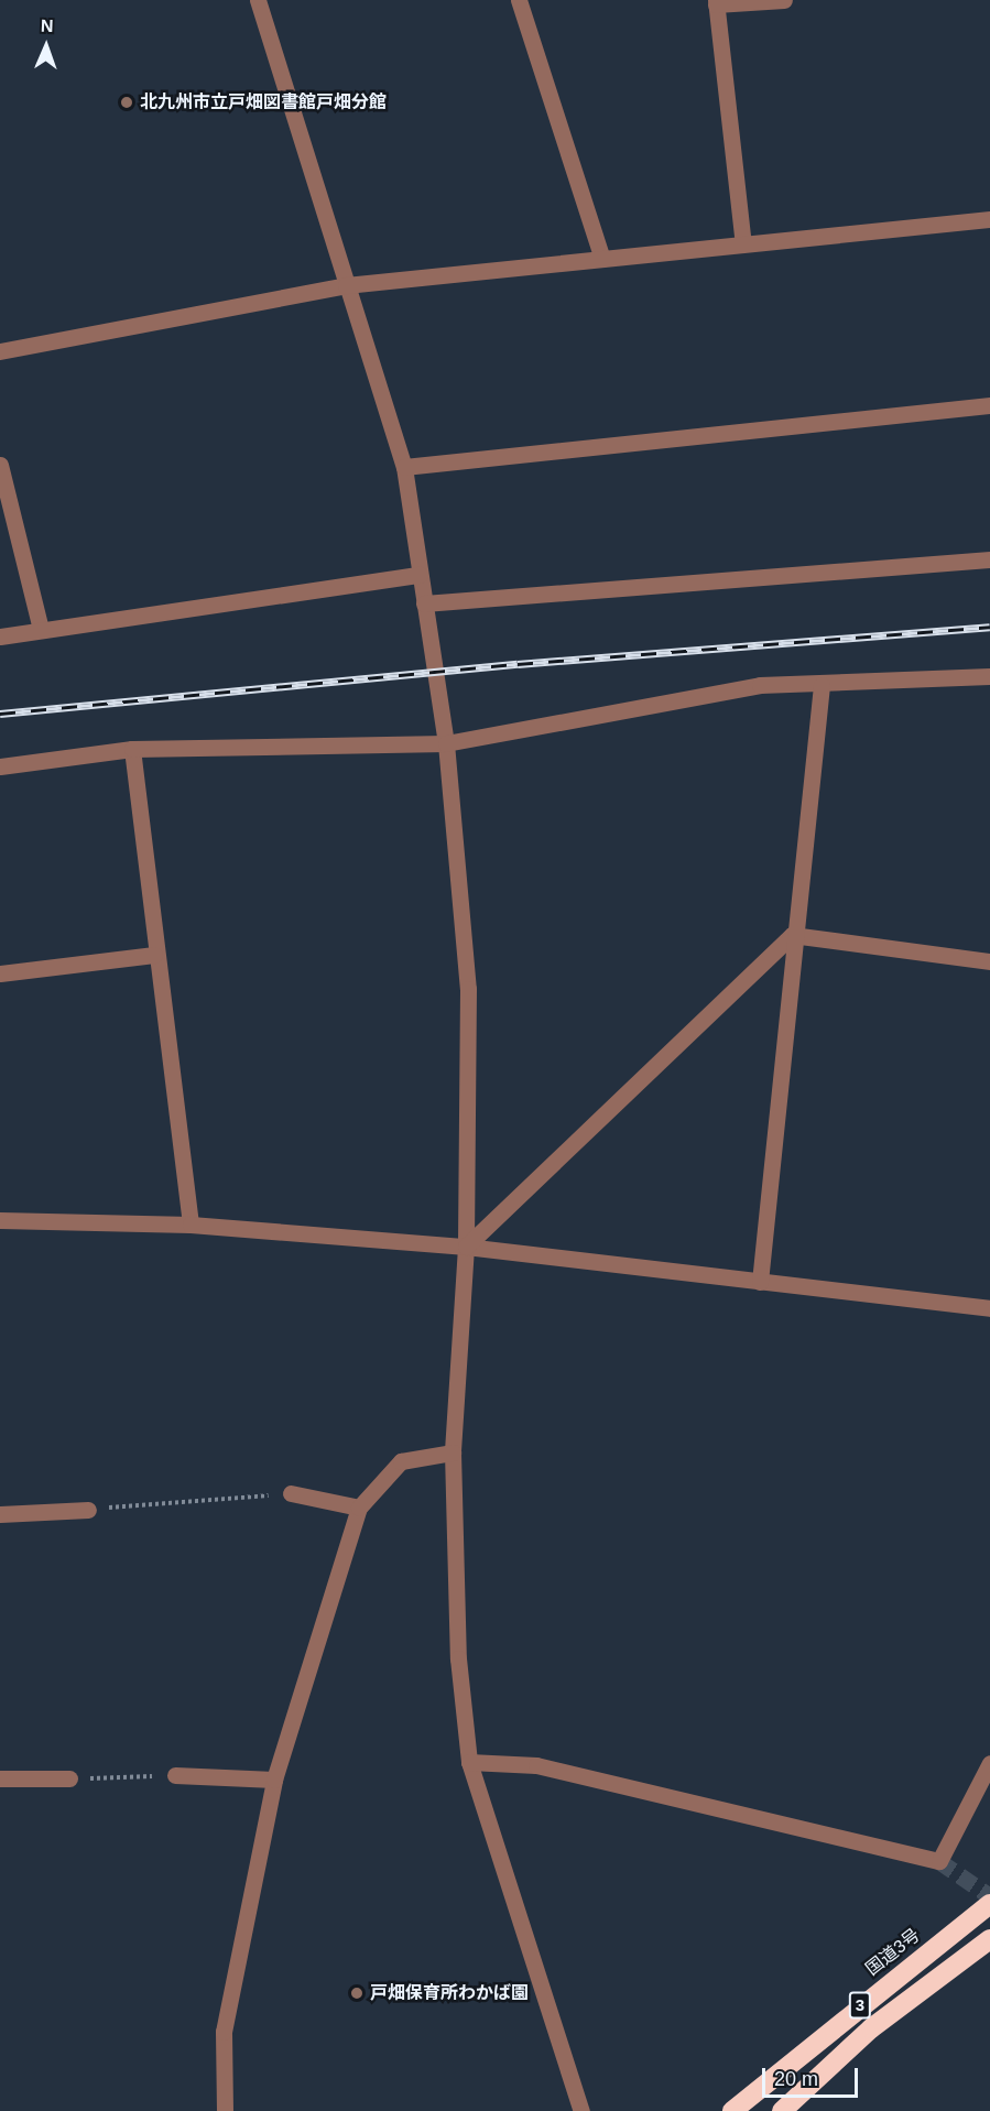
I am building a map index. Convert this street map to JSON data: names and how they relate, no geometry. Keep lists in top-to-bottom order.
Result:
{
  "streets": {
    "highway": ["国道3号", "3"]
  },
  "places": ["北九州市立戸畑図書館戸畑分館", "戸畑保育所わかば園"],
  "scale_bar": "20 m",
  "north": "top"
}
